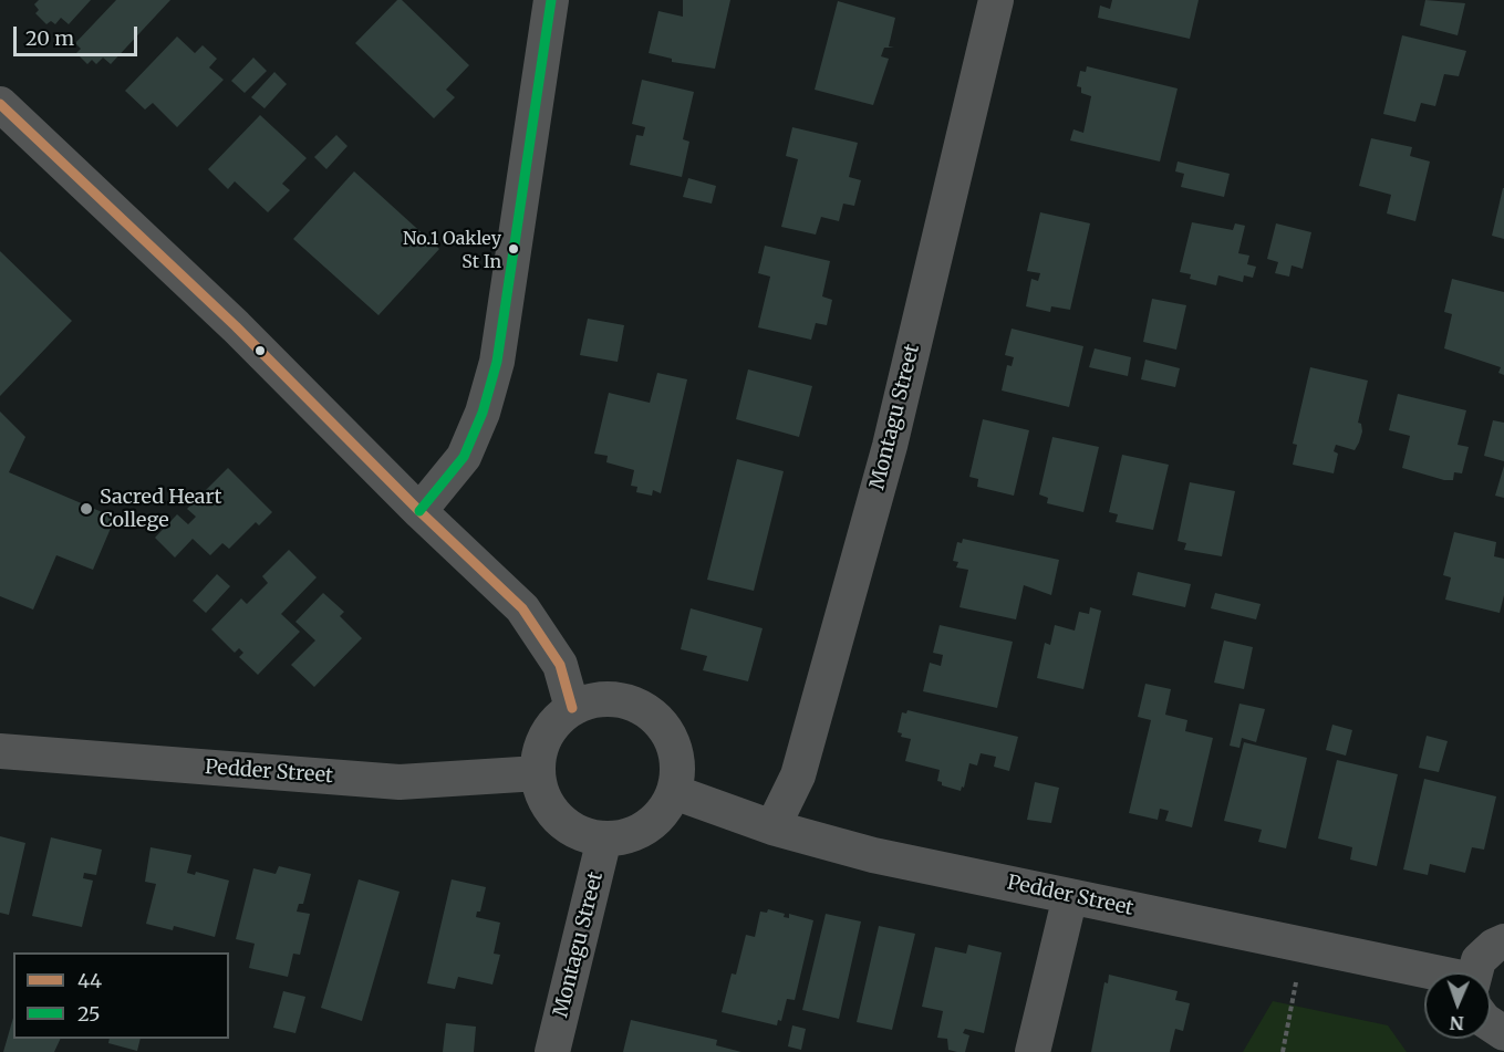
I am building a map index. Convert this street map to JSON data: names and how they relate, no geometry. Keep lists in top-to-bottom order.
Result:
{
  "streets": {
    "street": ["Montagu Street", "Pedder Street"]
  },
  "crossings": [
    ["Montagu Street", "Pedder Street"]
  ],
  "places": ["No.1 Oakley St In", "Sacred Heart College"],
  "lines": ["transit line 25", "transit line 44"],
  "legend": ["44", "25"],
  "scale_bar": "20 m",
  "north": "bottom"
}
